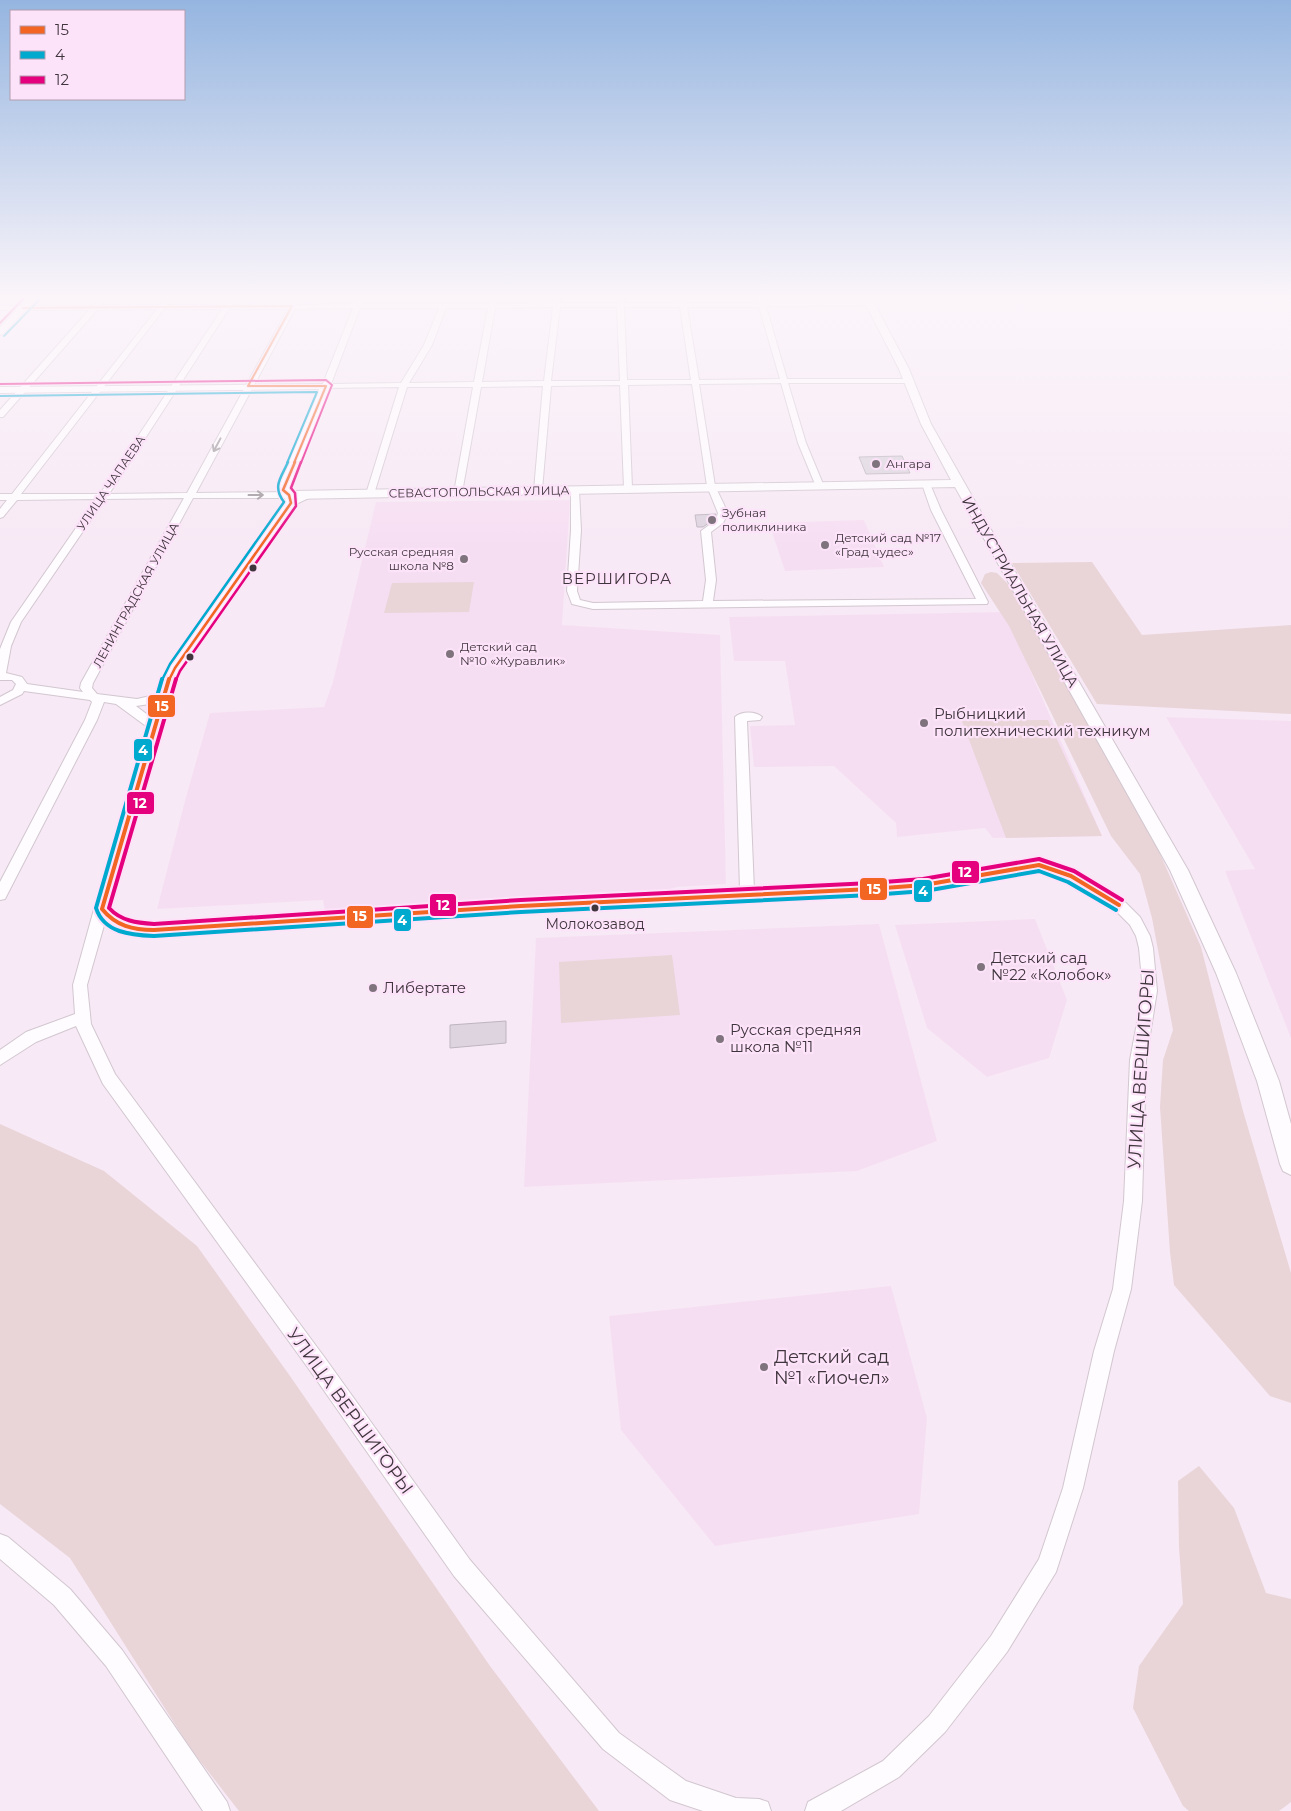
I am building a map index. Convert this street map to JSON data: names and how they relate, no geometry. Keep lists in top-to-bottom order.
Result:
{
  "streets": {
    "street": [
      "УЛИЦА ЧАПАЕВА",
      "СЕВАСТОПОЛЬСКАЯ УЛИЦА",
      "ИНДУСТРИАЛЬНАЯ УЛИЦА",
      "ЛЕНИНГРАДСКАЯ УЛИЦА",
      "УЛИЦА ВЕРШИГОРЫ"
    ]
  },
  "crossings": [
    ["УЛИЦА ЧАПАЕВА", "СЕВАСТОПОЛЬСКАЯ УЛИЦА"],
    ["СЕВАСТОПОЛЬСКАЯ УЛИЦА", "ИНДУСТРИАЛЬНАЯ УЛИЦА"],
    ["СЕВАСТОПОЛЬСКАЯ УЛИЦА", "ЛЕНИНГРАДСКАЯ УЛИЦА"],
    ["СЕВАСТОПОЛЬСКАЯ УЛИЦА", "УЛИЦА ВЕРШИГОРЫ"]
  ],
  "districts": ["ВЕРШИГОРА"],
  "places": [
    "Ангара",
    "Зубная поликлиника",
    "Детский сад №17 «Град чудес»",
    "Русская средняя школа №8",
    "Детский сад №10 «Журавлик»",
    "Рыбницкий политехнический техникум",
    "Молокозавод",
    "Детский сад №22 «Колобок»",
    "Либертате",
    "Русская средняя школа №11",
    "Детский сад №1 «Гиочел»"
  ],
  "lines": ["transit line 15", "transit line 12", "transit line 4"],
  "legend": ["15", "4", "12"]
}
